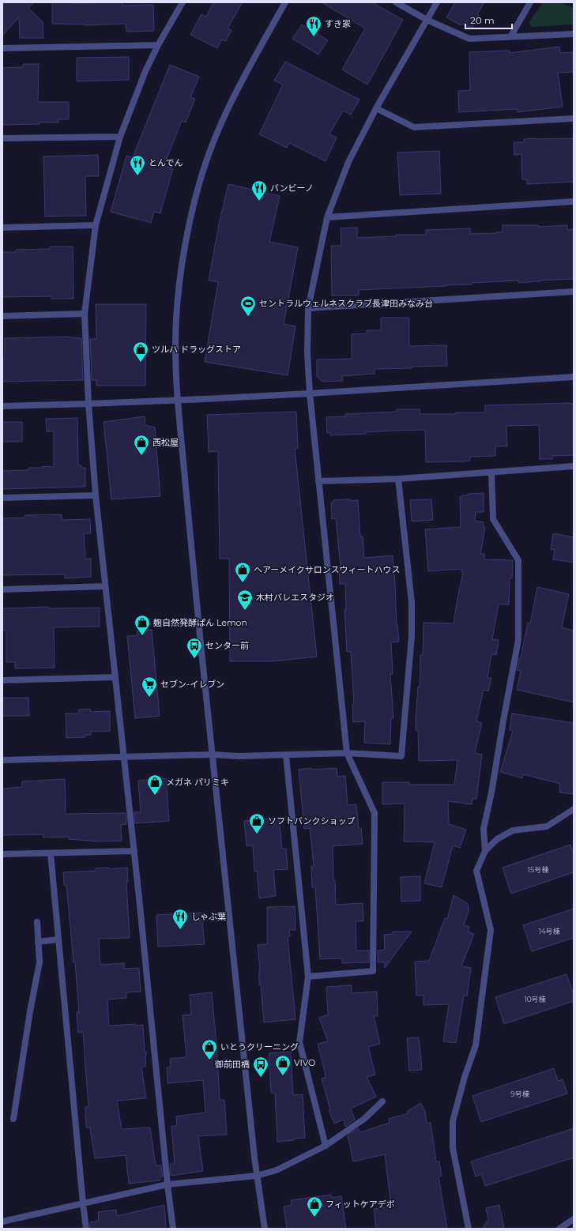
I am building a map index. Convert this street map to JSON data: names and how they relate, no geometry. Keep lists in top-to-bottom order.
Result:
{
  "places": {
    "restaurant": [
      "すき家",
      "とんでん",
      "バンビーノ",
      "しゃぶ葉"
    ],
    "sports": ["セントラルウェルネスクラブ長津田みなみ台"],
    "shop": [
      "ツルハ ドラッグストア",
      "西松屋",
      "ヘアーメイクサロンスウィートハウス",
      "麹自然発酵ぱん Lemon",
      "メガネ パリミキ",
      "ソフトバンクショップ",
      "いとうクリーニング",
      "VIVO",
      "フィットケアデポ"
    ],
    "school or university": ["木村バレエスタジオ"],
    "bus stop": ["センター前", "御前田橋"],
    "supermarket": ["セブン-イレブン"]
  },
  "house_numbers": [
    "15号棟",
    "14号棟",
    "10号棟",
    "9号棟"
  ],
  "scale_bar": "20 m"
}
